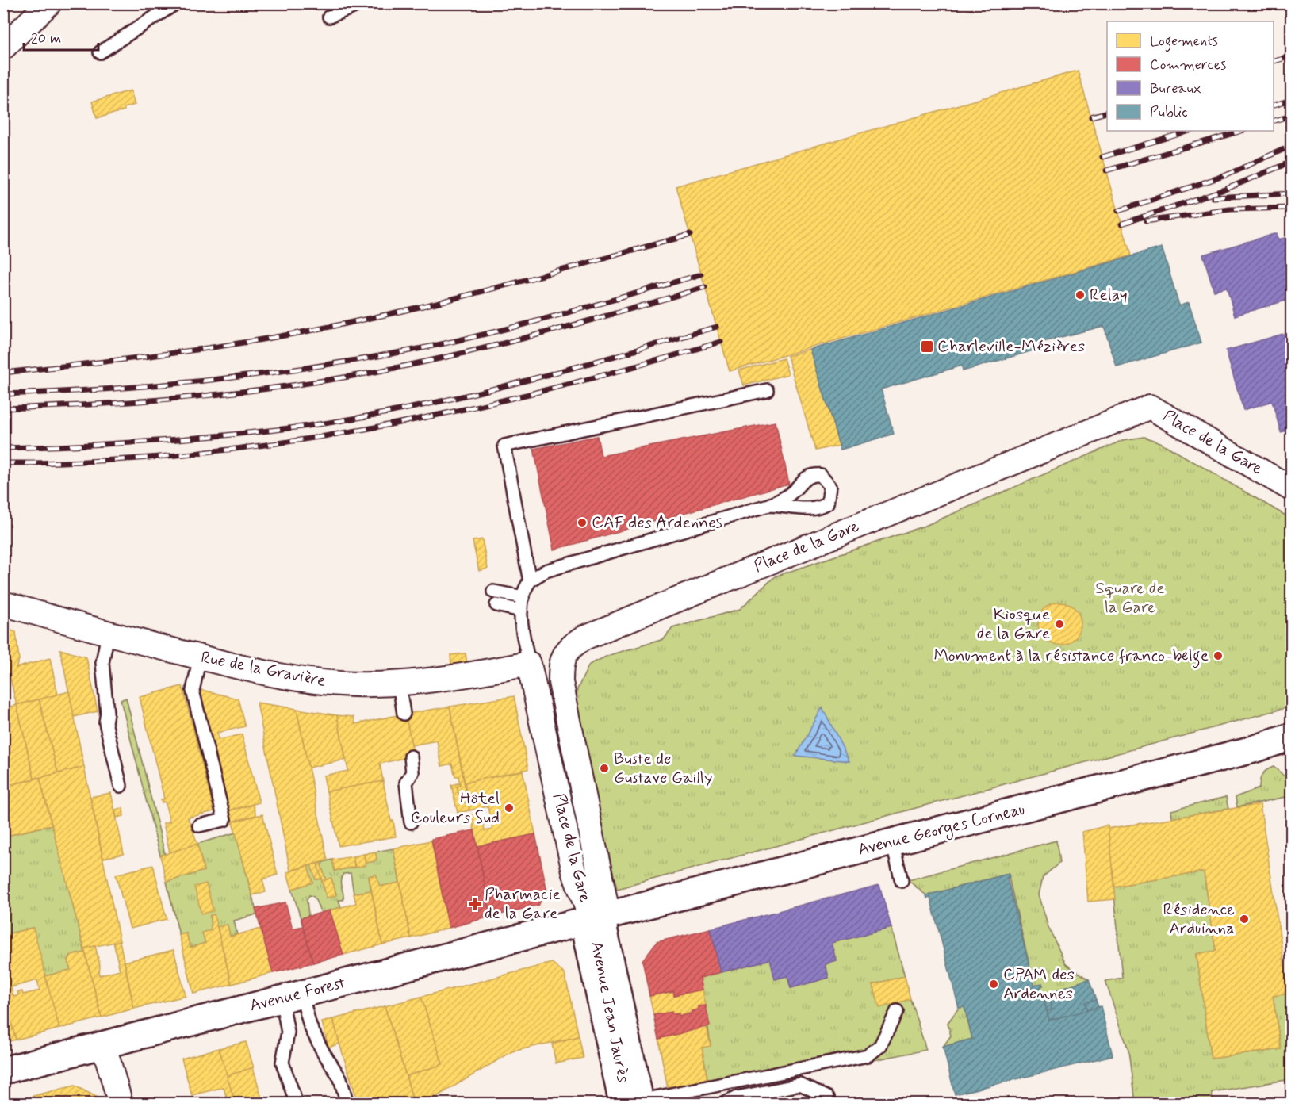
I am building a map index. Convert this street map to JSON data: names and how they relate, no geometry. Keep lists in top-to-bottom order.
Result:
{
  "streets": {
    "main road": ["Avenue Georges Corneau", "Avenue Forest", "Avenue Jean Jaurès"],
    "street": ["Place de la Gare", "Rue de la Gravière"]
  },
  "crossings": [
    ["Place de la Gare", "Rue de la Gravière"],
    ["Place de la Gare", "Avenue Georges Corneau"],
    ["Place de la Gare", "Avenue Forest"],
    ["Place de la Gare", "Avenue Jean Jaurès"],
    ["Avenue Georges Corneau", "Avenue Forest"],
    ["Avenue Georges Corneau", "Avenue Jean Jaurès"],
    ["Avenue Forest", "Avenue Jean Jaurès"]
  ],
  "parks": ["Square de la Gare"],
  "places": {
    "other": [
      "Relay",
      "CAF des Ardennes",
      "Kiosque de la Gare",
      "Monument à la résistance franco-belge",
      "Buste de Gustave Gailly",
      "Hôtel Couleurs Sud",
      "Résidence Arduinna",
      "CPAM des Ardennes"
    ],
    "transit": ["Charleville-Mézières"],
    "health": ["Pharmacie de la Gare"]
  },
  "legend": [
    "Logements",
    "Commerces",
    "Bureaux",
    "Public"
  ],
  "scale_bar": "20 m"
}
